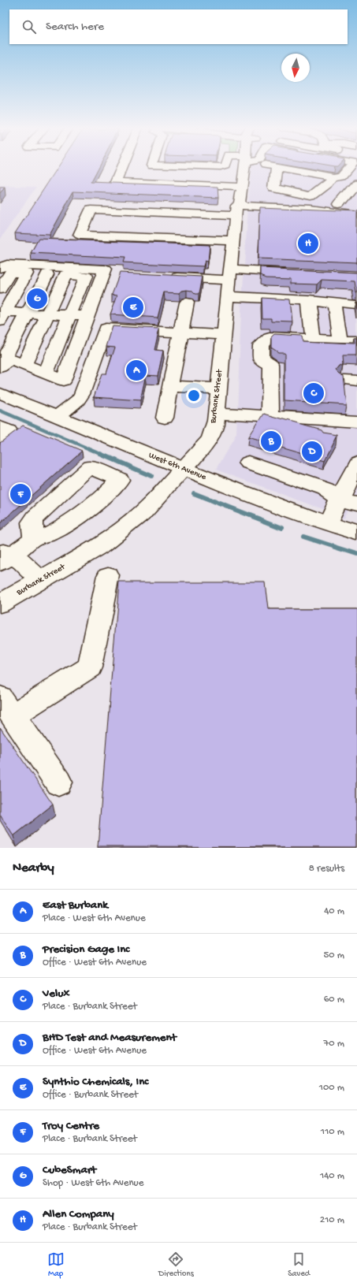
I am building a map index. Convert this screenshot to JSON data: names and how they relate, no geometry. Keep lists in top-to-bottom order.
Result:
{
  "streets": {
    "street": ["Burbank Street", "West 6th Avenue"]
  },
  "crossings": [
    ["Burbank Street", "West 6th Avenue"]
  ],
  "north": "bottom",
  "page": {
    "search": "Search here",
    "pins": [
      "H",
      "G",
      "E",
      "A",
      "C",
      "B",
      "D",
      "F"
    ],
    "heading": ["Nearby", "8 results"],
    "list": [
      {
        "mark": "A",
        "name": "East Burbank",
        "note": "Place · West 6th Avenue",
        "value": "40 m"
      },
      {
        "mark": "B",
        "name": "Precision Gage Inc",
        "note": "Office · West 6th Avenue",
        "value": "50 m"
      },
      {
        "mark": "C",
        "name": "Velux",
        "note": "Place · Burbank Street",
        "value": "60 m"
      },
      {
        "mark": "D",
        "name": "BHD Test and Measurement",
        "note": "Office · West 6th Avenue",
        "value": "70 m"
      },
      {
        "mark": "E",
        "name": "Synthio Chemicals, Inc",
        "note": "Office · Burbank Street",
        "value": "100 m"
      },
      {
        "mark": "F",
        "name": "Troy Centre",
        "note": "Place · Burbank Street",
        "value": "110 m"
      },
      {
        "mark": "G",
        "name": "CubeSmart",
        "note": "Shop · West 6th Avenue",
        "value": "140 m"
      },
      {
        "mark": "H",
        "name": "Allen Company",
        "note": "Place · Burbank Street",
        "value": "210 m"
      }
    ],
    "nav": ["Map", "Directions", "Saved"]
  }
}
